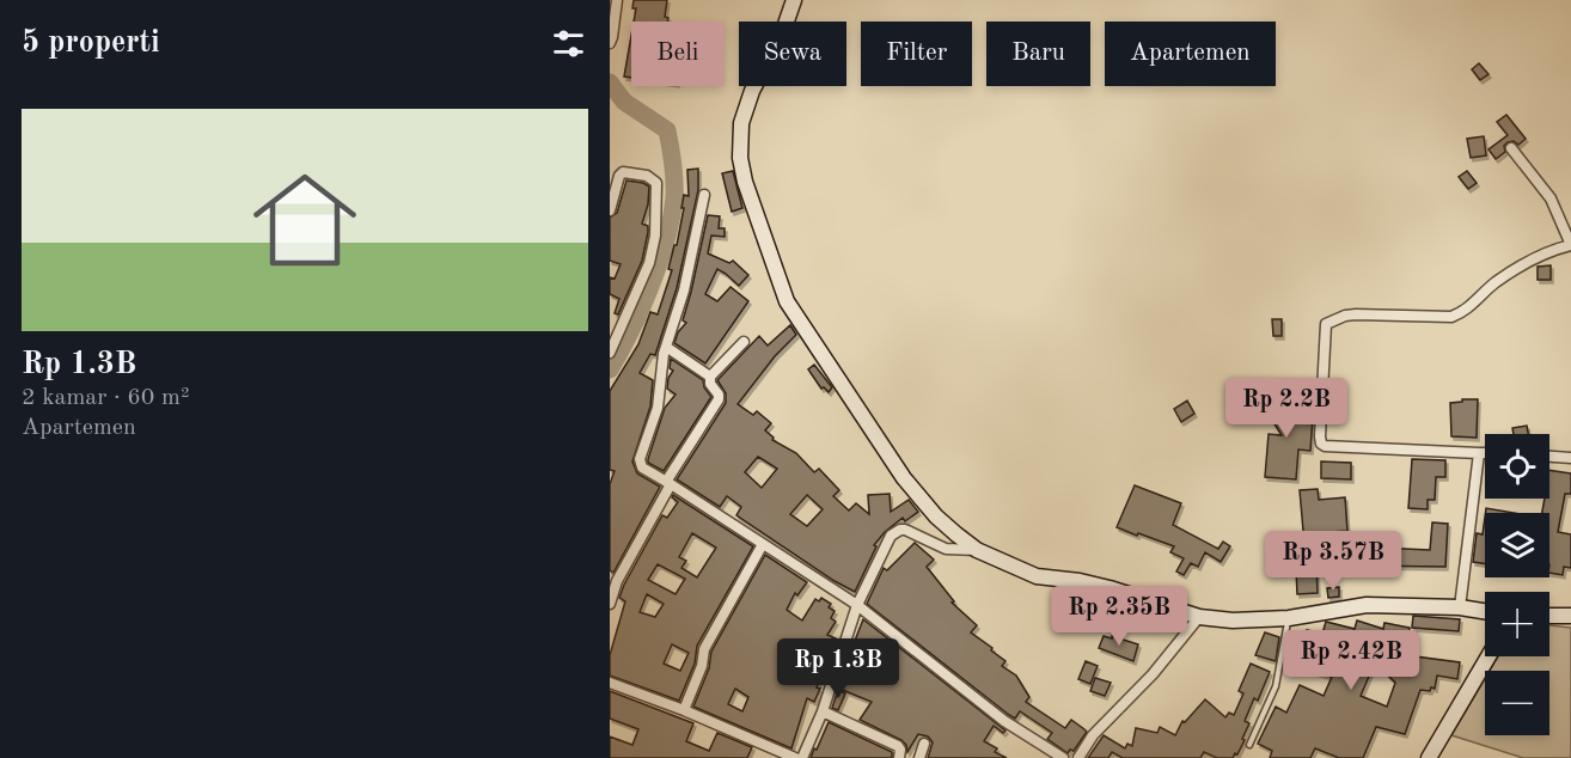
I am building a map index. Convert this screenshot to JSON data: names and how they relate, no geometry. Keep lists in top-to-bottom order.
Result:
{
  "page": {
    "heading": "5 properti",
    "chip": [
      "Beli",
      "Sewa",
      "Filter",
      "Baru",
      "Apartemen"
    ],
    "list": [
      {
        "name": "Rp 1.3B",
        "note": "2 kamar · 60 m² · Apartemen"
      }
    ],
    "price": [
      "Rp 2.2B",
      "Rp 3.57B",
      "Rp 2.35B",
      "Rp 2.42B",
      "Rp 1.3B"
    ],
    "map_buttons": ["+", "−"]
  }
}
